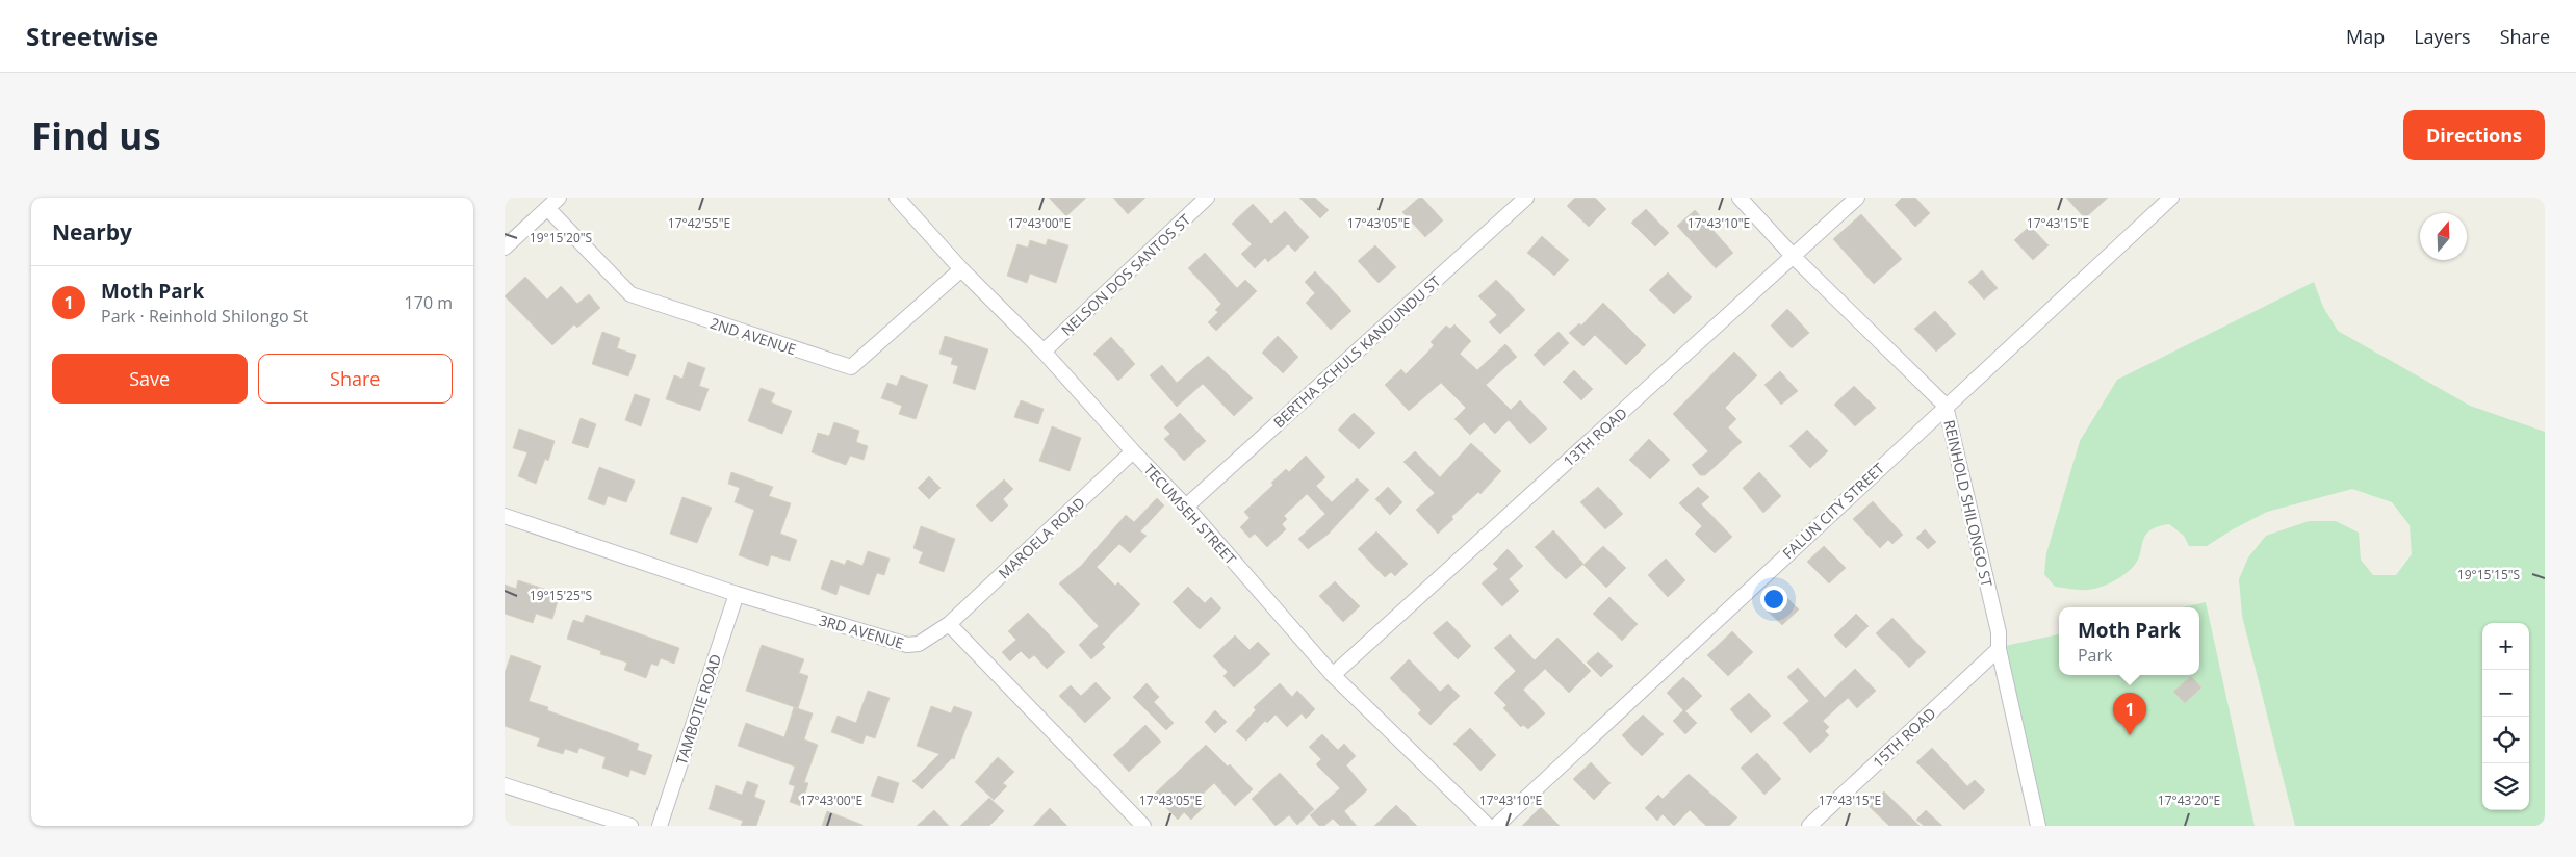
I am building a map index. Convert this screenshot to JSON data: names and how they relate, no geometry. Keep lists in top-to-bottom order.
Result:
{
  "streets": {
    "street": [
      "NELSON DOS SANTOS ST",
      "2ND AVENUE",
      "BERTHA SCHULS KANDUNDU ST",
      "13TH ROAD",
      "REINHOLD SHILONGO ST",
      "FALUN CITY STREET",
      "TECUMSEH STREET",
      "MAROELA ROAD",
      "3RD AVENUE",
      "TAMBOTIE ROAD",
      "15TH ROAD"
    ]
  },
  "crossings": [
    ["NELSON DOS SANTOS ST", "TECUMSEH STREET"],
    ["2ND AVENUE", "TECUMSEH STREET"],
    ["BERTHA SCHULS KANDUNDU ST", "TECUMSEH STREET"],
    ["13TH ROAD", "REINHOLD SHILONGO ST"],
    ["13TH ROAD", "TECUMSEH STREET"],
    ["REINHOLD SHILONGO ST", "FALUN CITY STREET"],
    ["REINHOLD SHILONGO ST", "15TH ROAD"],
    ["TECUMSEH STREET", "MAROELA ROAD"],
    ["MAROELA ROAD", "3RD AVENUE"],
    ["3RD AVENUE", "TAMBOTIE ROAD"]
  ],
  "north": "top",
  "page": {
    "header": "Streetwise",
    "nav": ["Map", "Layers", "Share"],
    "buttons": [
      "Directions",
      ["Save", "Share"]
    ],
    "title": "Find us",
    "heading": "Nearby",
    "list": [
      {
        "mark": "1",
        "name": "Moth Park",
        "note": "Park · Reinhold Shilongo St",
        "value": "170 m"
      }
    ],
    "popup": ["Moth Park", "Park"],
    "map_buttons": ["+", "−"],
    "pins": "1"
  },
  "coordinates": [
    "17°43'00\"E",
    "17°43'05\"E",
    "17°43'10\"E",
    "17°42'55\"E",
    "17°43'15\"E",
    "19°15'20\"S",
    "19°15'15\"S",
    "19°15'25\"S",
    "17°43'20\"E"
  ]
}
